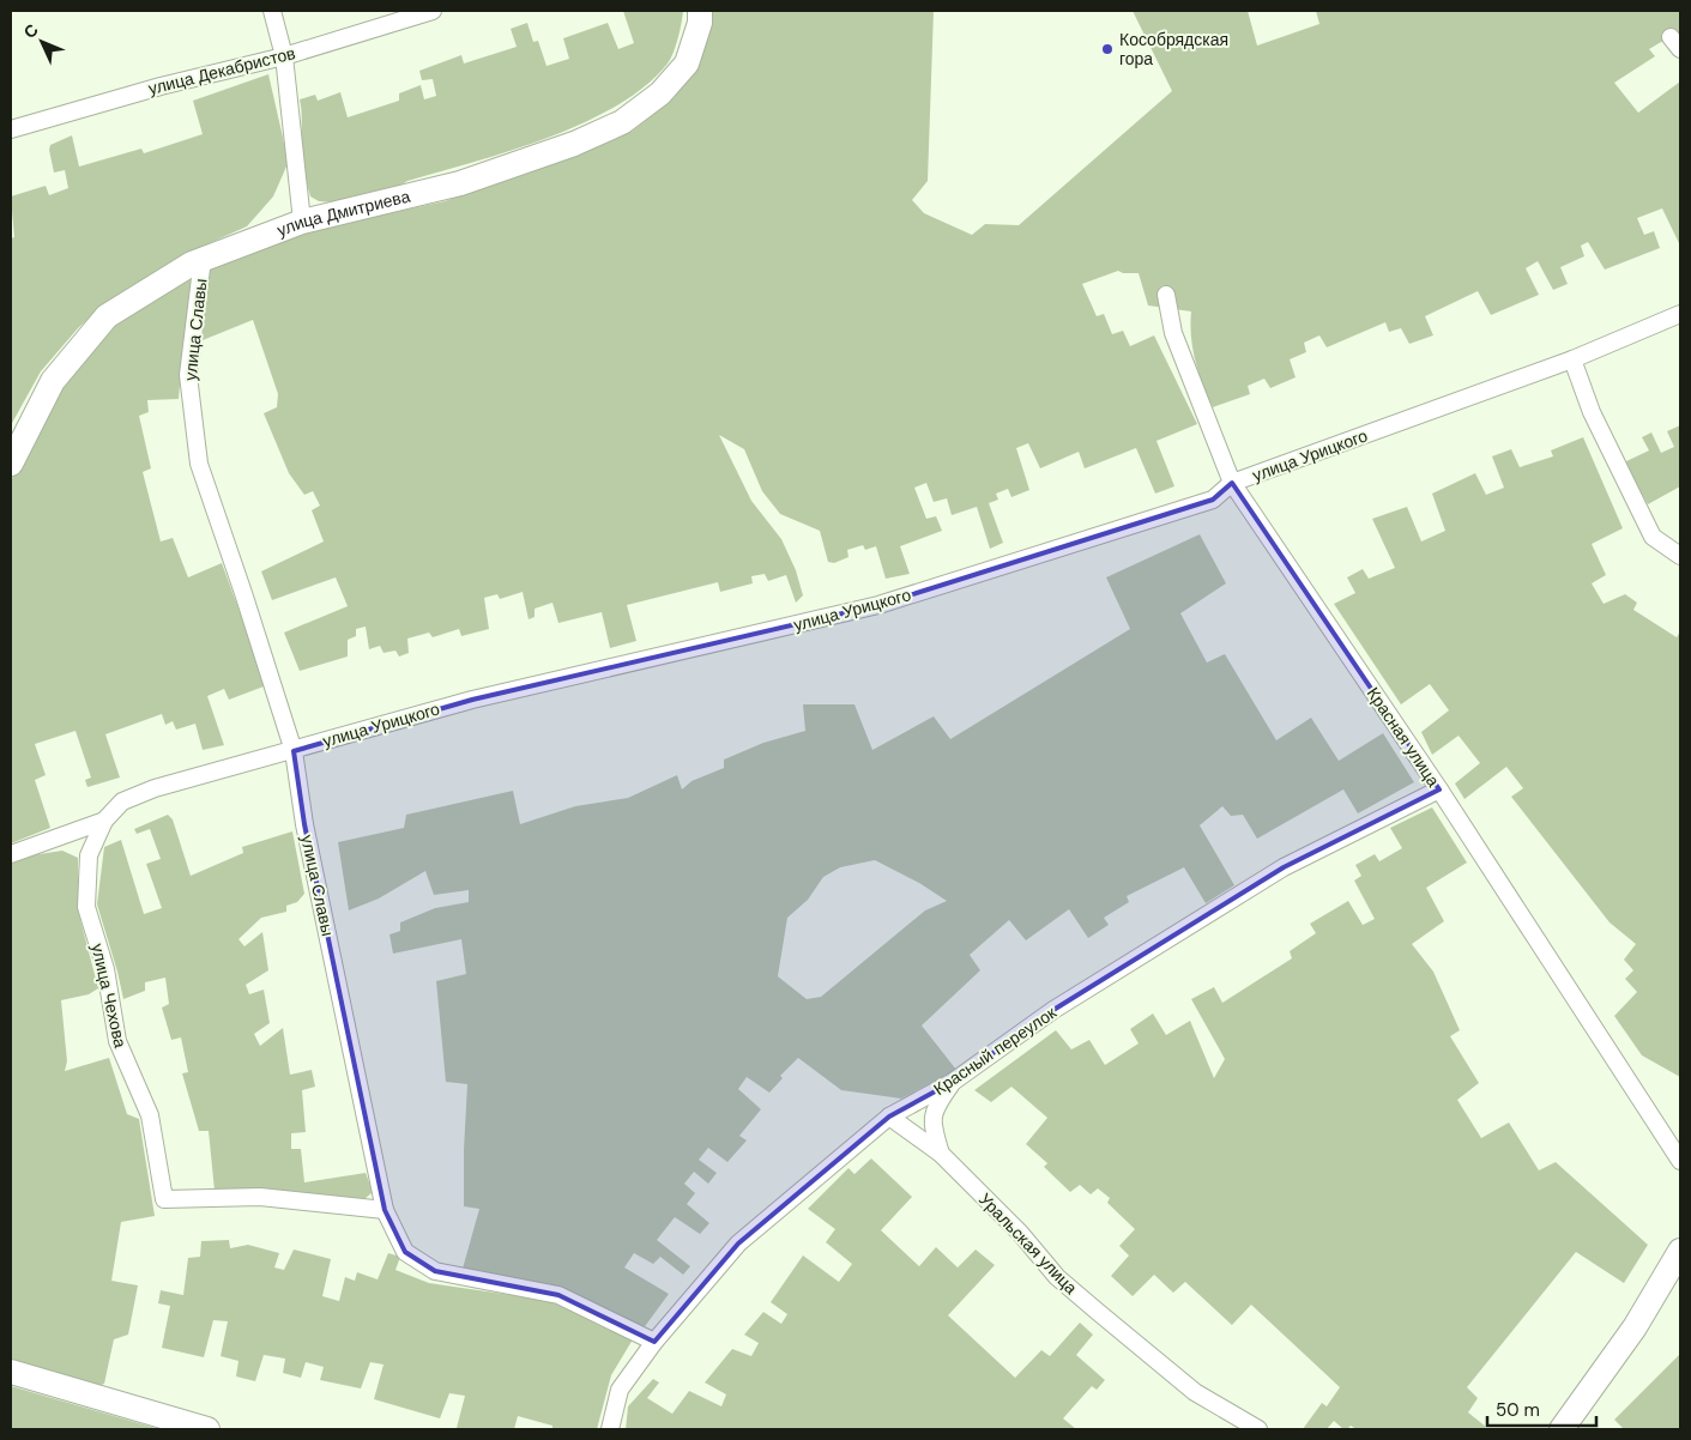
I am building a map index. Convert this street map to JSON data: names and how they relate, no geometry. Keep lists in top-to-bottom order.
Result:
{
  "streets": {
    "street": [
      "улица Декабристов",
      "улица Дмитриева",
      "улица Славы",
      "улица Урицкого",
      "Красная улица",
      "улица Чехова",
      "Красный переулок",
      "Уральская улица"
    ]
  },
  "crossings": [
    ["улица Дмитриева", "улица Славы"],
    ["улица Славы", "улица Урицкого"],
    ["улица Славы", "улица Чехова"],
    ["улица Славы", "Красный переулок"],
    ["улица Урицкого", "Красная улица"],
    ["улица Урицкого", "улица Чехова"],
    ["Красная улица", "Красный переулок"],
    ["Красный переулок", "Уральская улица"]
  ],
  "places": ["Кособрядская гора"],
  "scale_bar": "50 m",
  "north": "top left"
}
